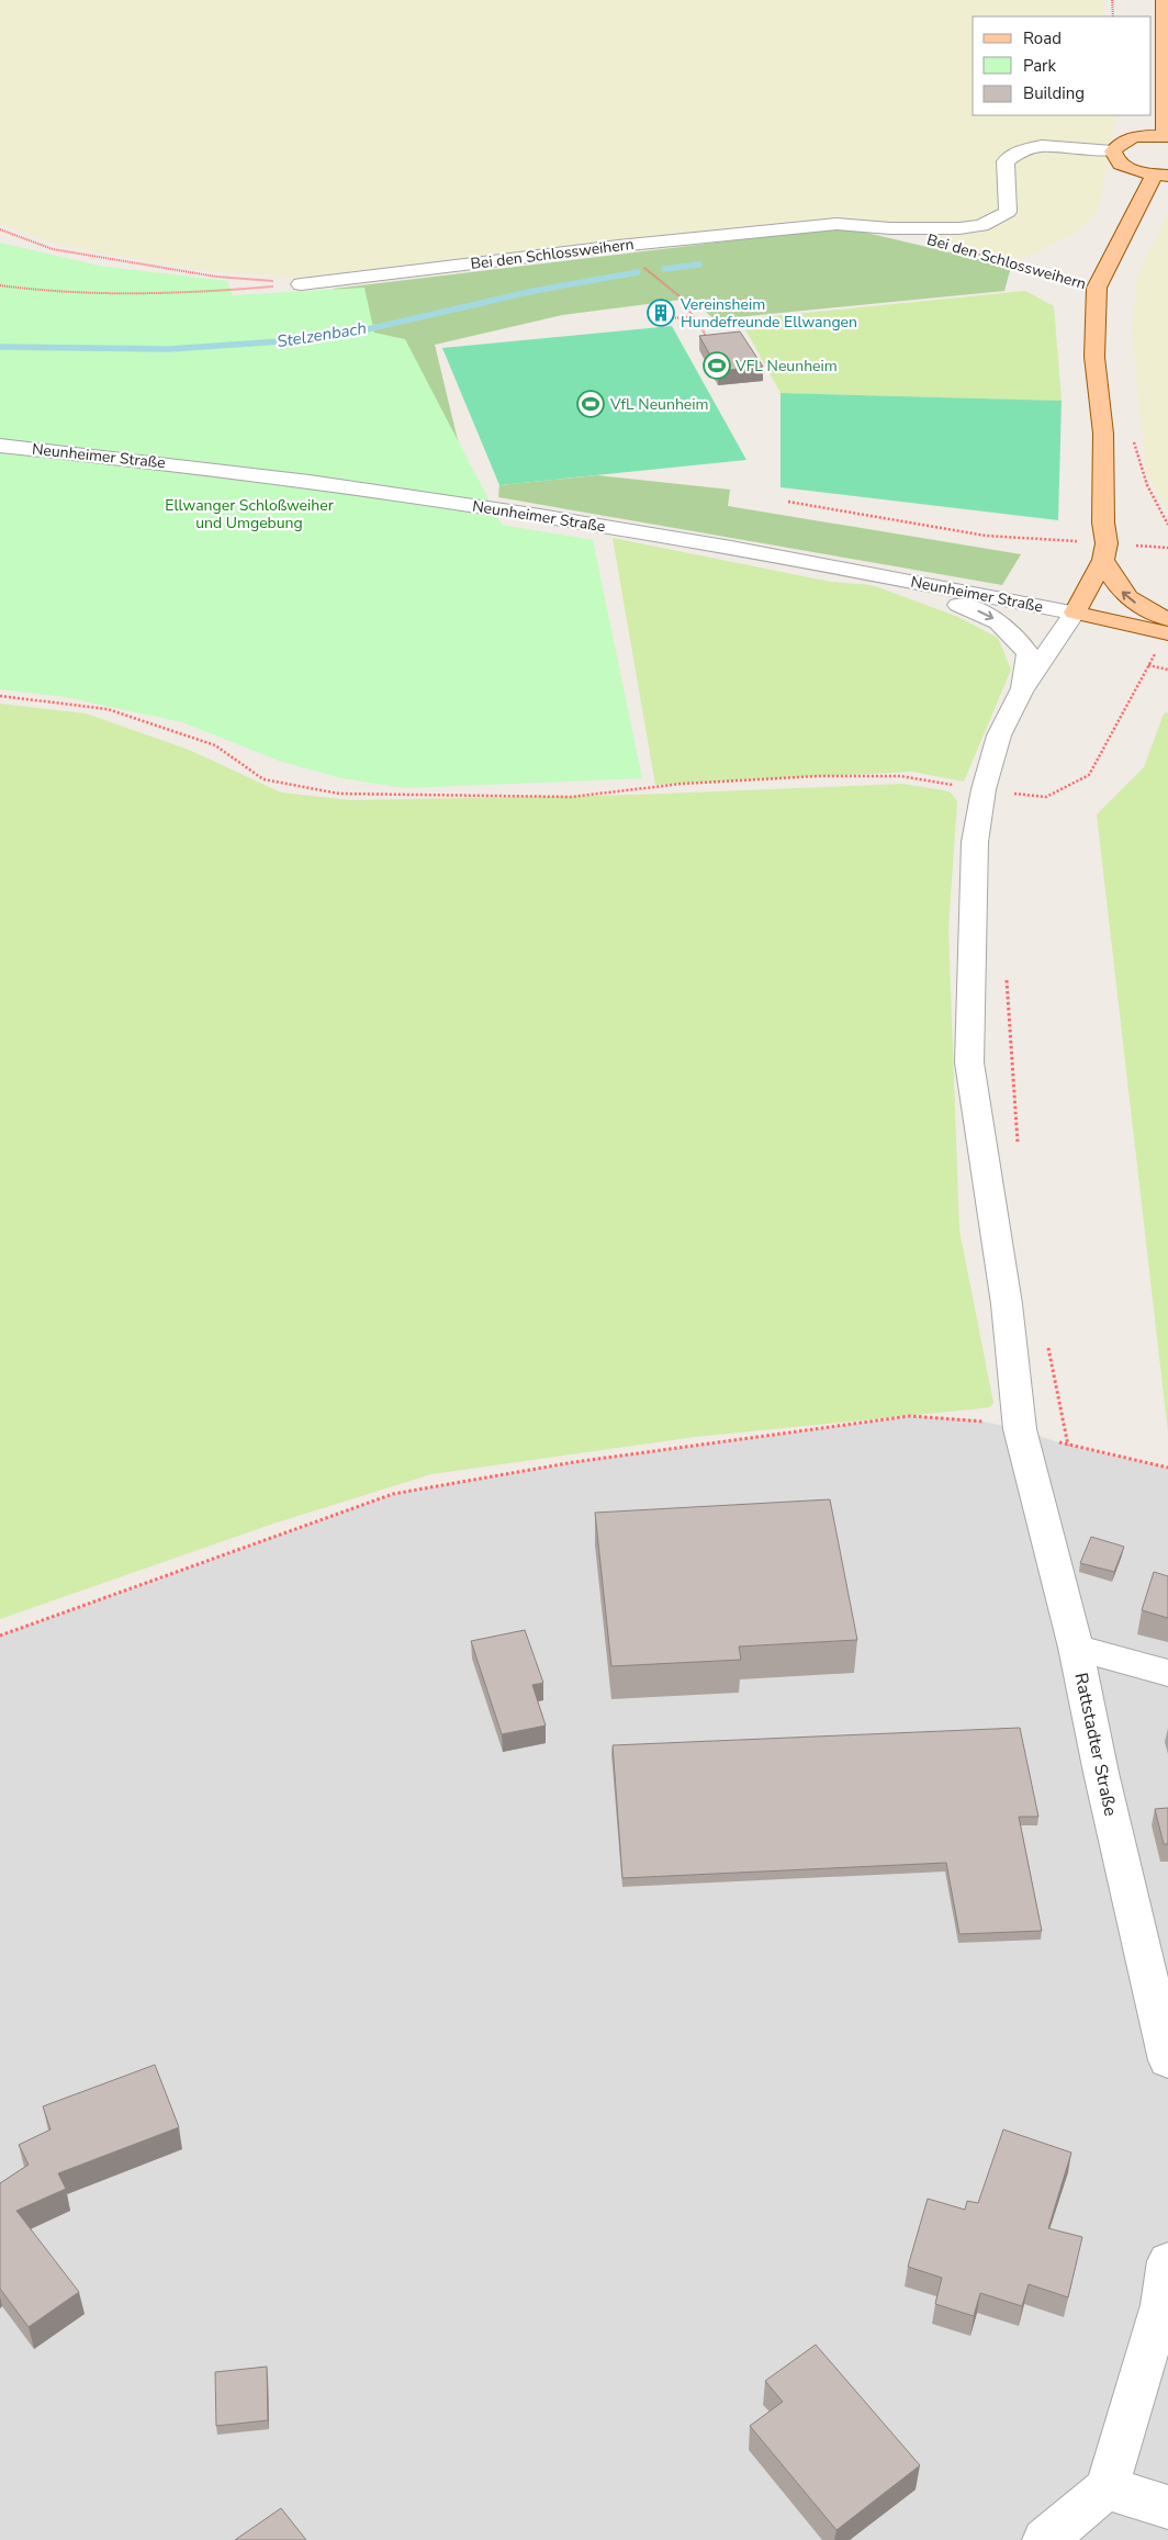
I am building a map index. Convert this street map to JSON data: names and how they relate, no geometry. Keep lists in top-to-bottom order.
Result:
{
  "streets": {
    "street": ["Bei den Schlossweihern", "Neunheimer Straße", "Rattstadter Straße"]
  },
  "water": ["Stelzenbach"],
  "parks": ["Ellwanger Schloßweiher und Umgebung"],
  "places": {
    "building": ["Vereinsheim Hundefreunde Ellwangen"],
    "sports": ["VFL Neunheim", "VfL Neunheim"]
  },
  "legend": ["Road", "Park", "Building"]
}
